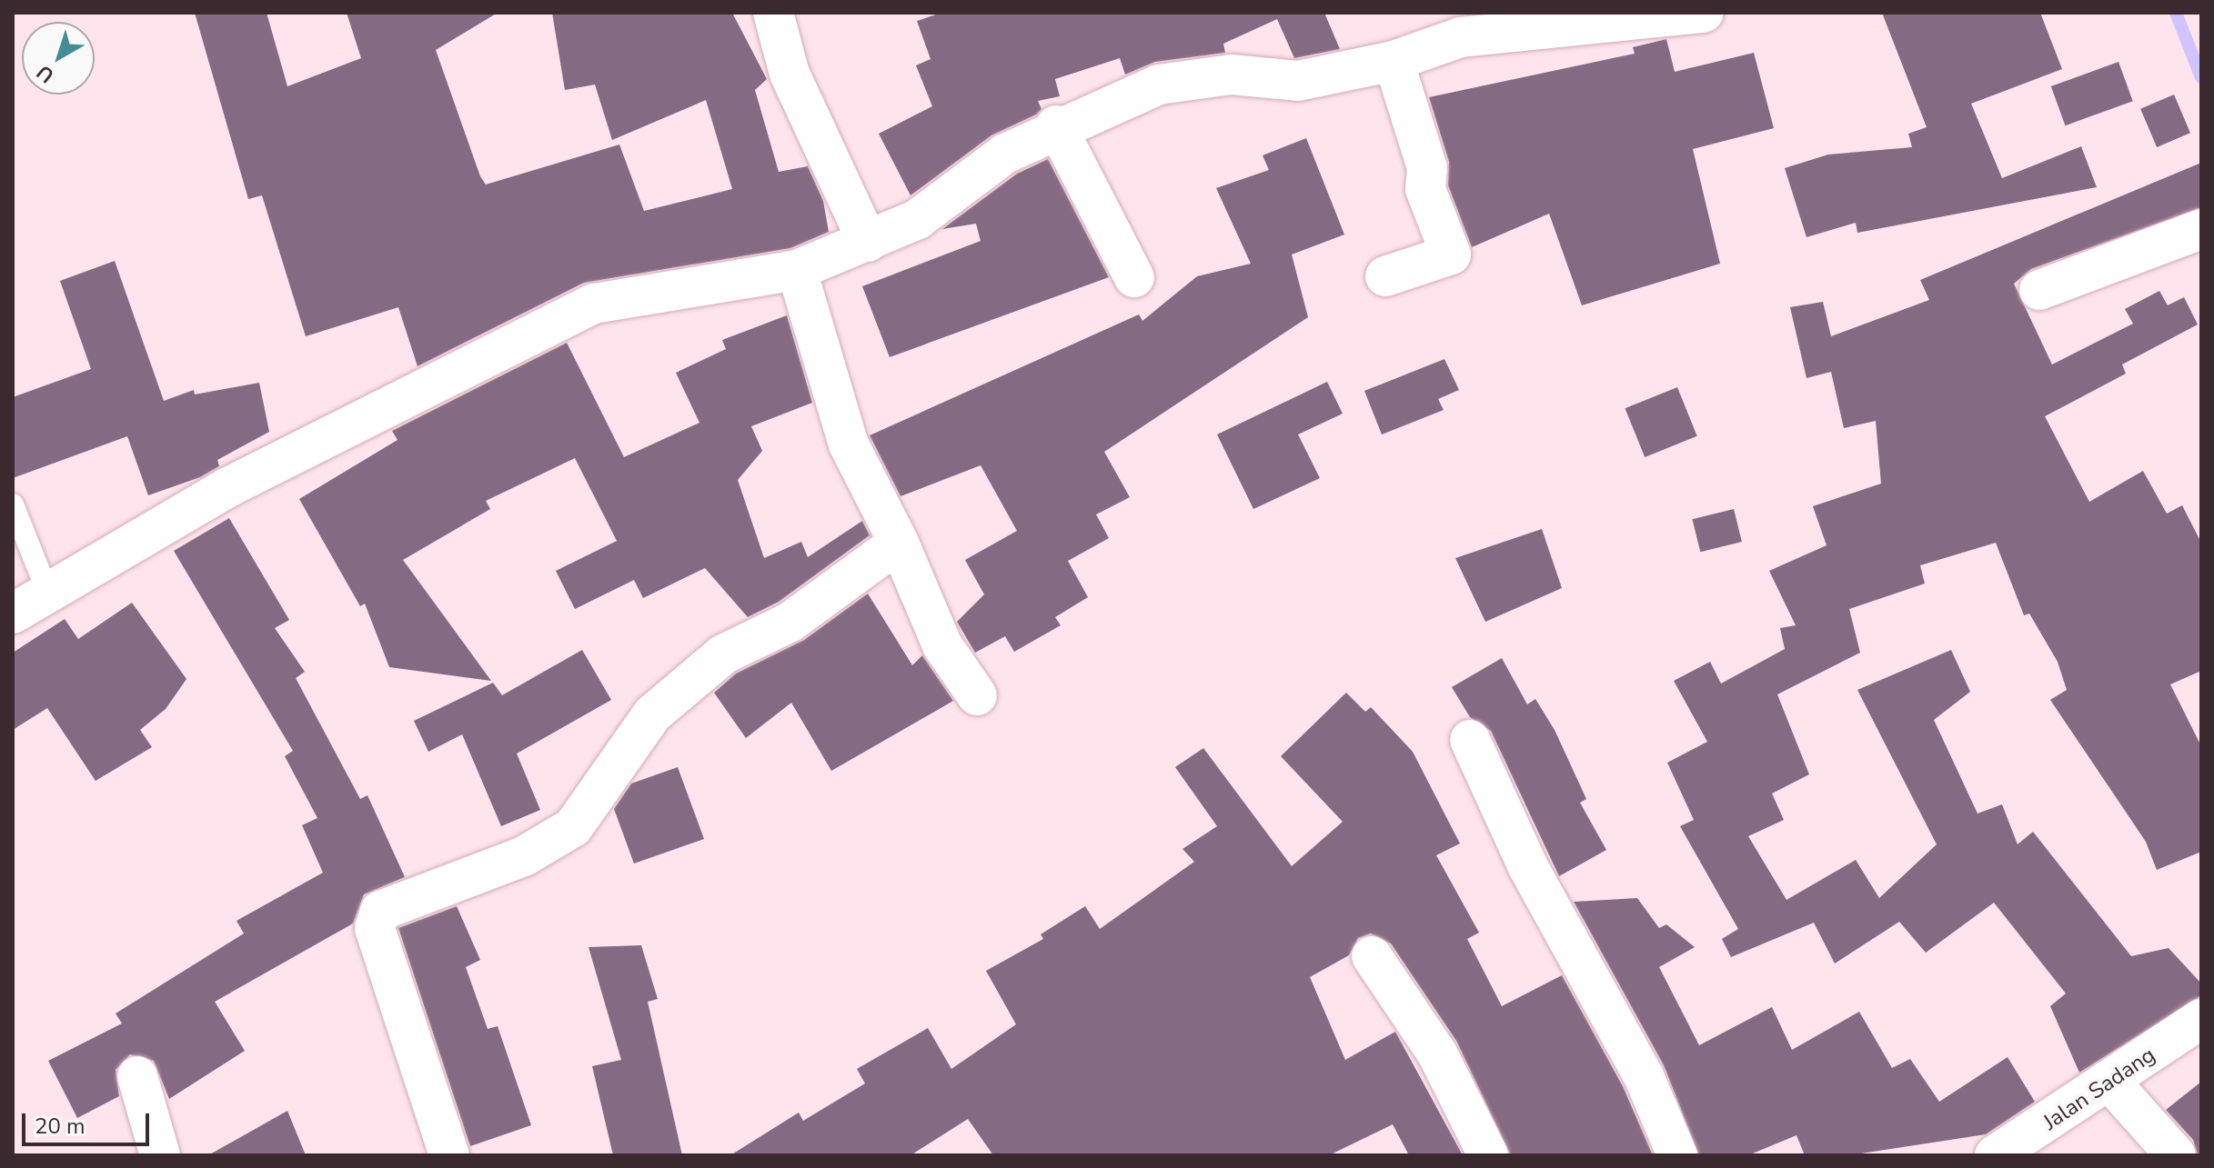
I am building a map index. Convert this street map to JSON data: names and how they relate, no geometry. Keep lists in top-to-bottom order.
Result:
{
  "streets": {
    "street": ["Jalan Sadang"]
  },
  "scale_bar": "20 m",
  "north": "bottom left"
}
